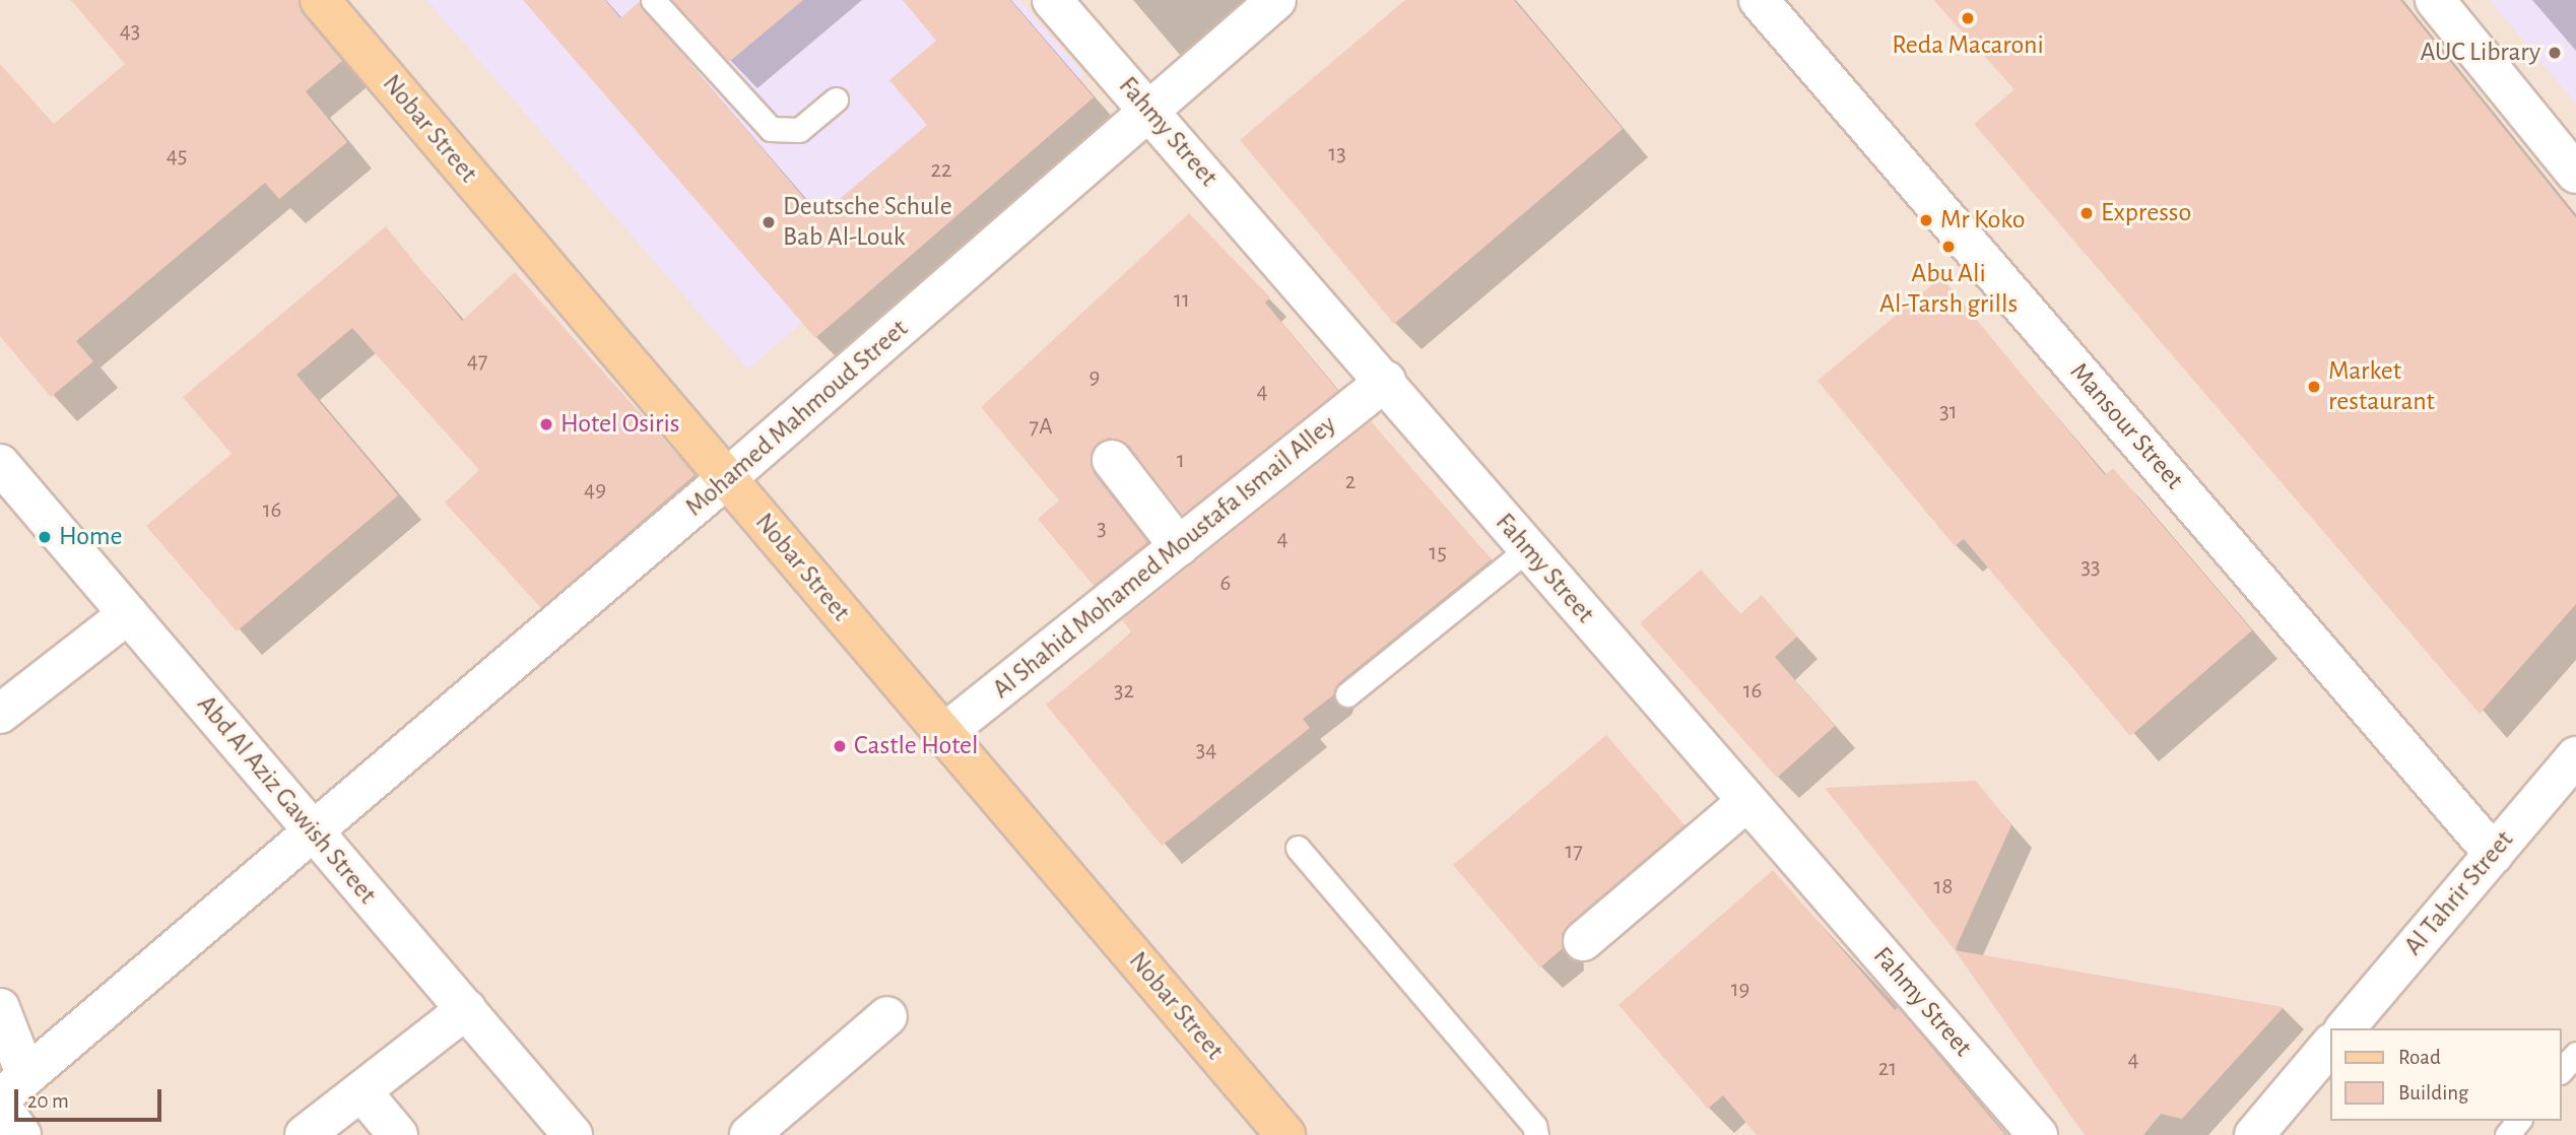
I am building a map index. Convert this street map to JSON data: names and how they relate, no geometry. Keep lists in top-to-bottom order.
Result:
{
  "streets": {
    "main road": ["Nobar Street"],
    "street": [
      "Fahmy Street",
      "Mohamed Mahmoud Street",
      "Mansour Street",
      "Al Shahid Mohamed Moustafa Ismail Alley",
      "Abd Al Aziz Gawish Street",
      "Al Tahrir Street"
    ]
  },
  "crossings": [
    ["Nobar Street", "Mohamed Mahmoud Street"],
    ["Nobar Street", "Al Shahid Mohamed Moustafa Ismail Alley"],
    ["Fahmy Street", "Mohamed Mahmoud Street"],
    ["Fahmy Street", "Al Shahid Mohamed Moustafa Ismail Alley"],
    ["Mohamed Mahmoud Street", "Abd Al Aziz Gawish Street"],
    ["Mansour Street", "Al Tahrir Street"]
  ],
  "places": [
    "Reda Macaroni",
    "AUC Library",
    "Expresso",
    "Mr Koko",
    "Deutsche Schule Bab Al-Louk",
    "Abu Ali Al-Tarsh grills",
    "Market restaurant",
    "Hotel Osiris",
    "Home",
    "Castle Hotel"
  ],
  "house_numbers": [
    "43",
    "13",
    "45",
    "22",
    "11",
    "47",
    "9",
    "4",
    "31",
    "7A",
    "1",
    "2",
    "49",
    "16",
    "3",
    "4",
    "15",
    "33",
    "6",
    "32",
    "16",
    "34",
    "17",
    "18",
    "19",
    "4",
    "21"
  ],
  "legend": ["Road", "Building"],
  "scale_bar": "20 m"
}
